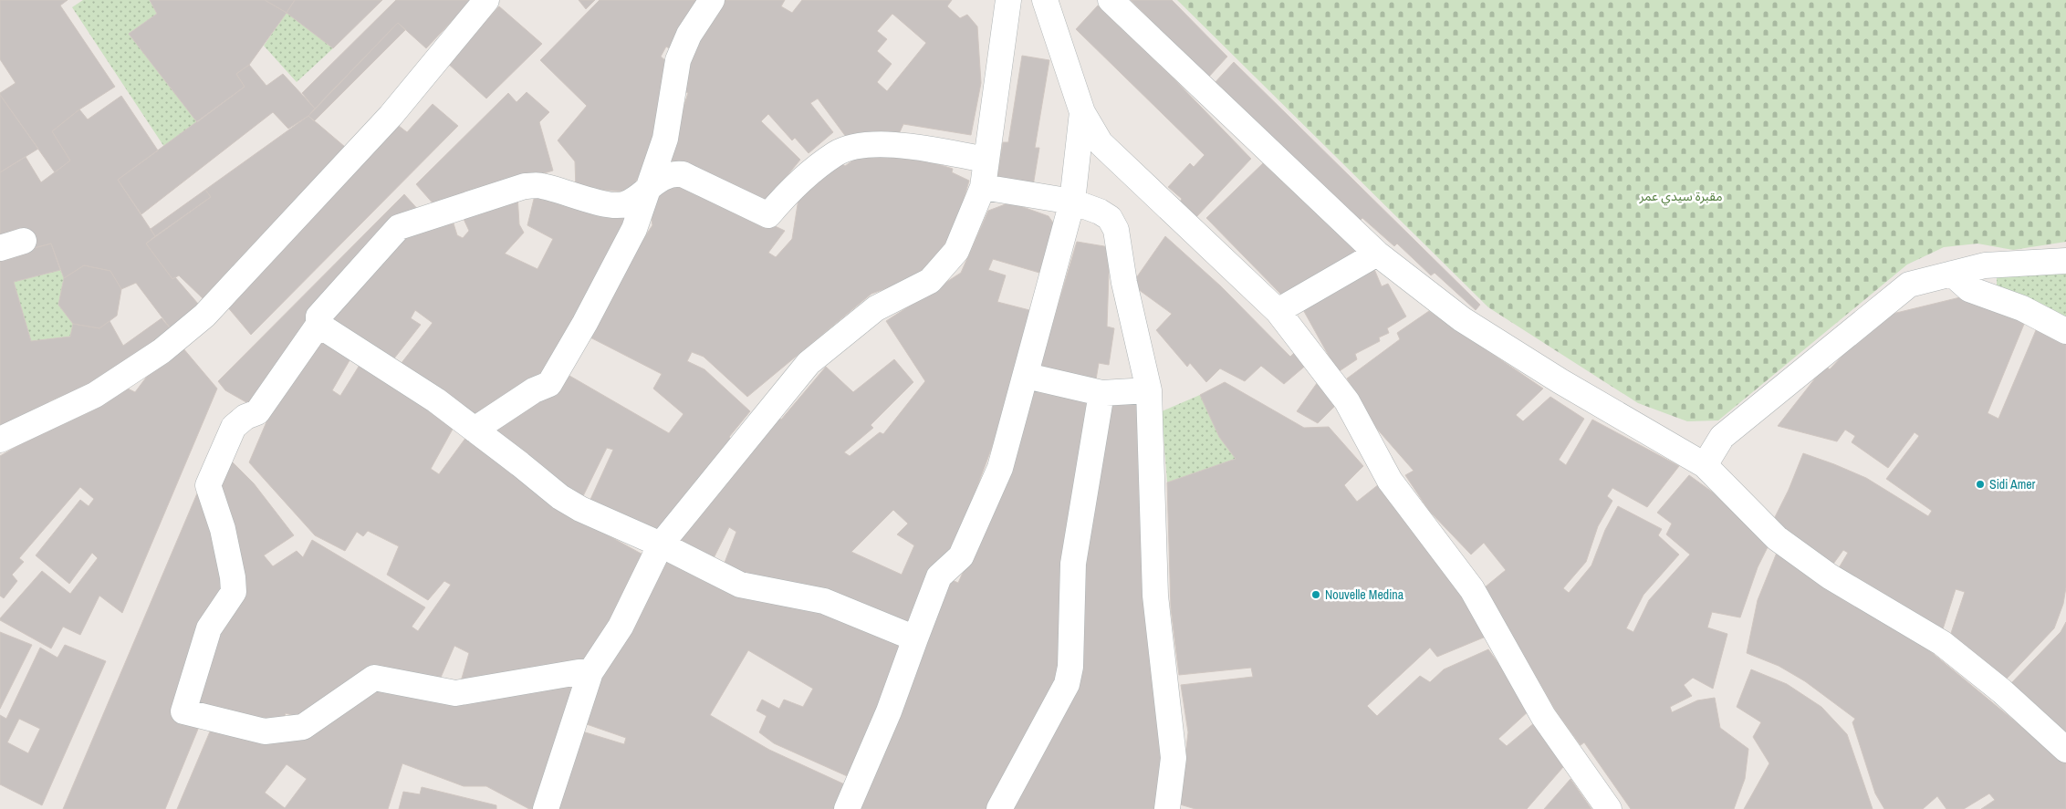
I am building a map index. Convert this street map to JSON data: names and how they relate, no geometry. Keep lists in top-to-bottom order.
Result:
{
  "parks": ["مقبرة سيدي عمر"],
  "places": ["Sidi Amer", "Nouvelle Medina"]
}
